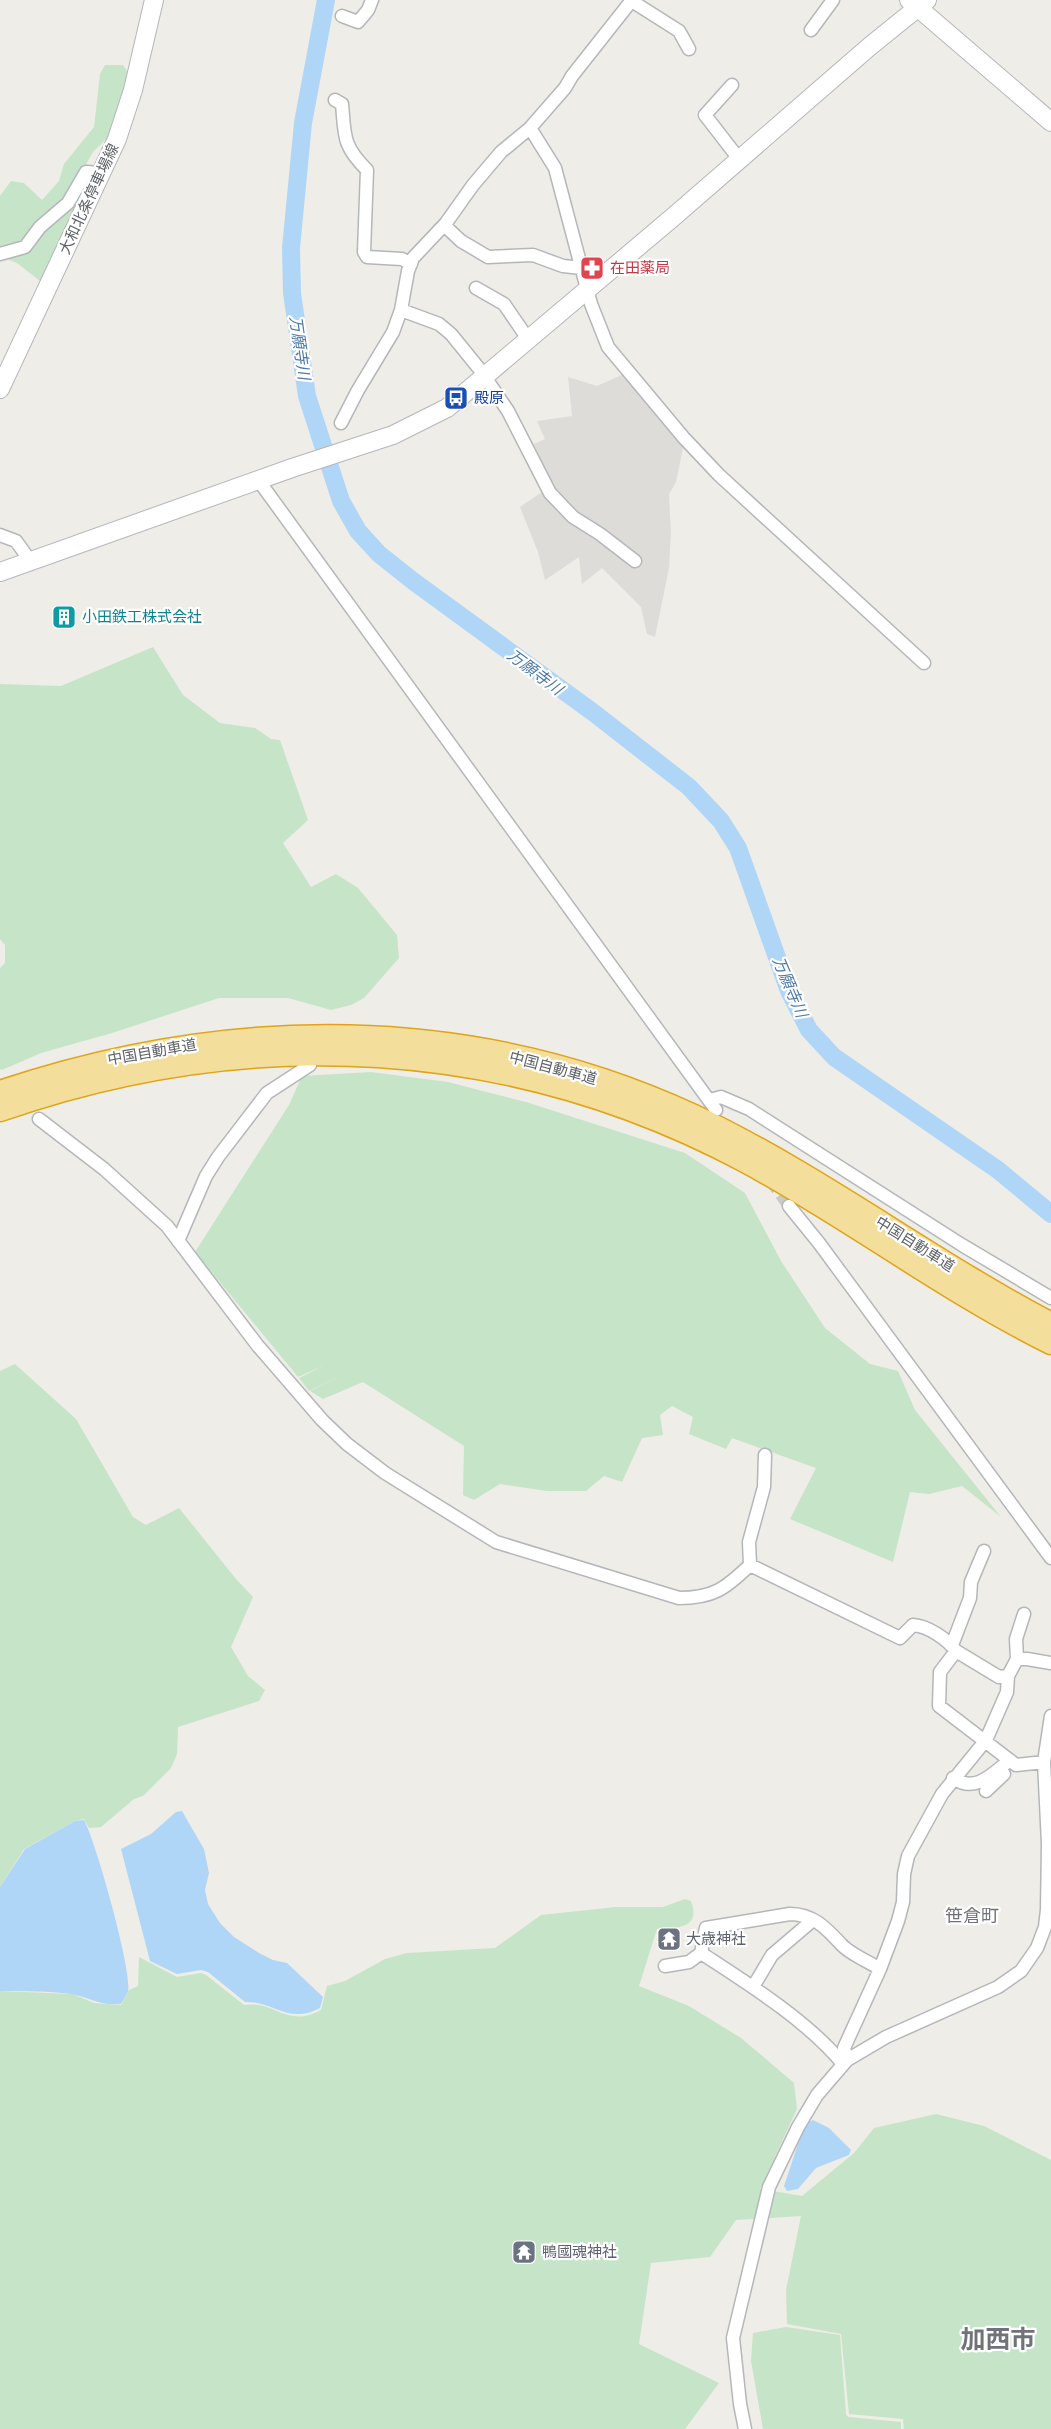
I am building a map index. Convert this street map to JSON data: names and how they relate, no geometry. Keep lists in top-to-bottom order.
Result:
{
  "streets": {
    "highway": ["中国自動車道"],
    "street": ["大和北条停車場線"]
  },
  "districts": ["笹倉町", "加西市"],
  "water": ["万願寺川"],
  "places": {
    "pharmacy": ["在田薬局"],
    "bus stop": ["殿原"],
    "building": ["小田鉄工株式会社"],
    "temple": ["大歳神社", "鴨國魂神社"]
  }
}
